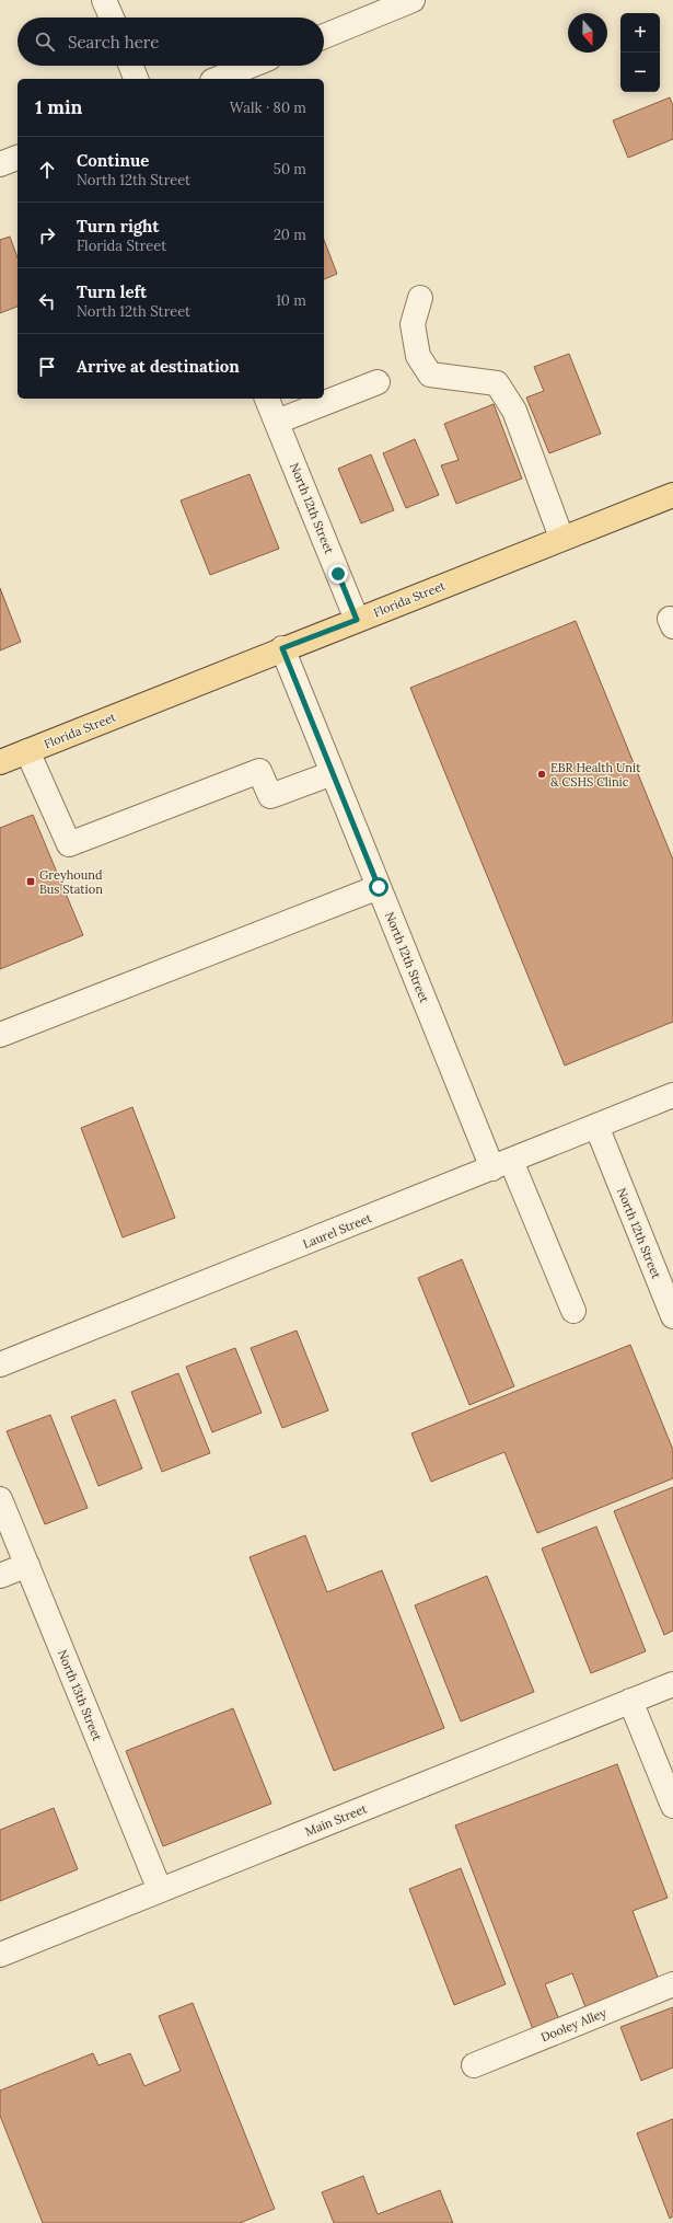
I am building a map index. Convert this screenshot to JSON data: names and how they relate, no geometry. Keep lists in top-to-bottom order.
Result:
{
  "streets": {
    "main road": ["Florida Street"],
    "street": [
      "North 12th Street",
      "Laurel Street",
      "North 13th Street",
      "Main Street",
      "Dooley Alley"
    ]
  },
  "crossings": [
    ["North 12th Street", "Florida Street"],
    ["North 12th Street", "Laurel Street"],
    ["North 13th Street", "Main Street"]
  ],
  "places": {
    "other": ["EBR Health Unit & CSHS Clinic"],
    "transit": ["Greyhound Bus Station"]
  },
  "north": "bottom",
  "page": {
    "map_buttons": ["+", "−"],
    "search": "Search here",
    "heading": ["1 min", "Walk · 80 m"],
    "list": [
      ["Continue", "North 12th Street", "50 m"],
      ["Turn right", "Florida Street", "20 m"],
      ["Turn left", "North 12th Street", "10 m"],
      "Arrive at destination"
    ]
  }
}
